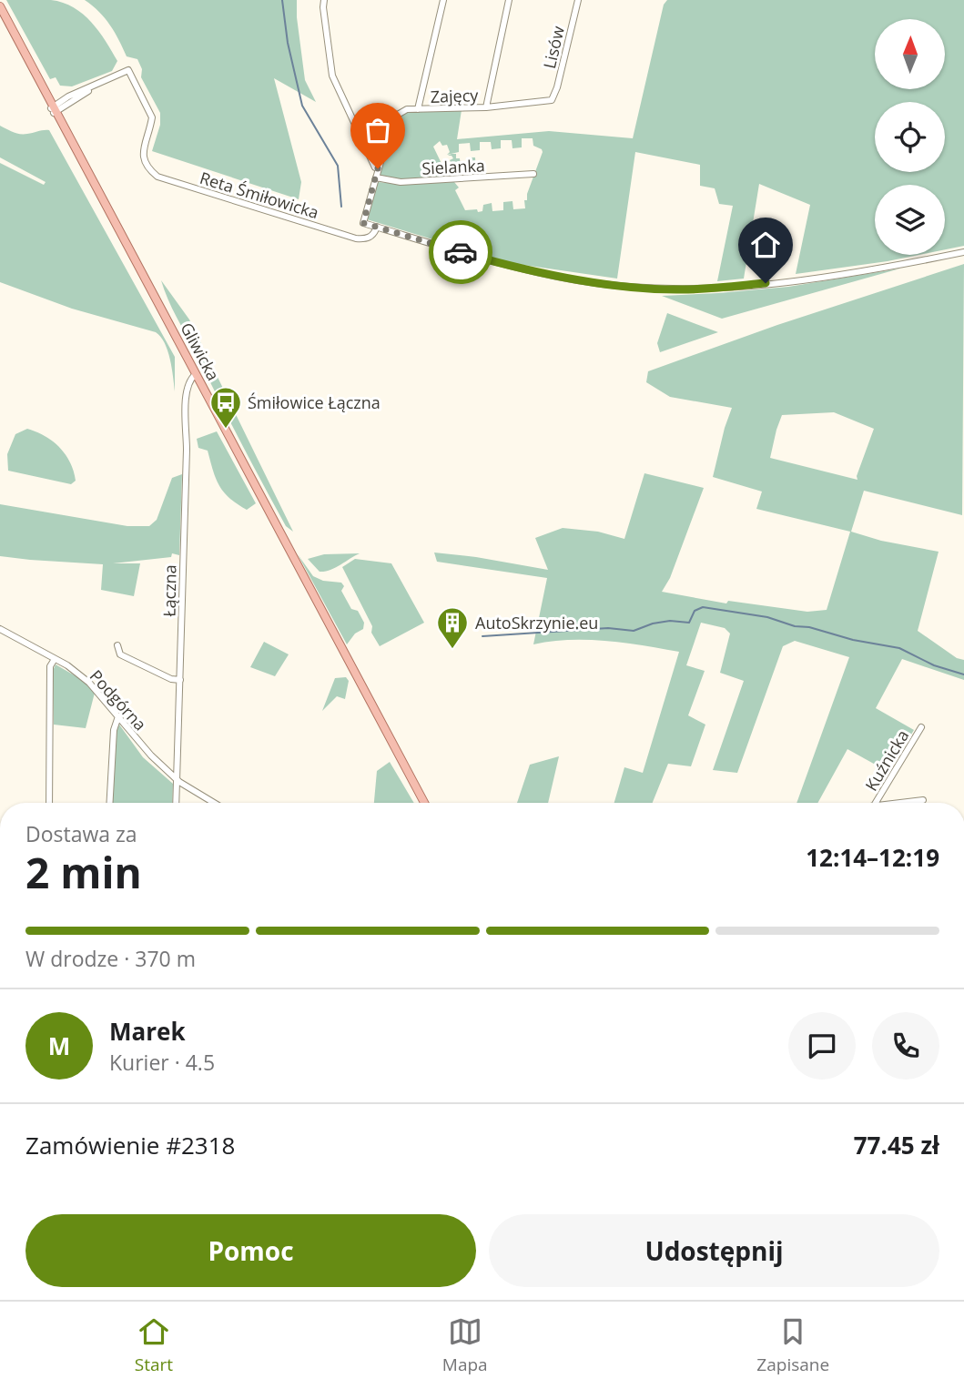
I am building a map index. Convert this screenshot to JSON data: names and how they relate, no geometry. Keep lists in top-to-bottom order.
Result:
{
  "streets": {
    "main road": ["Gliwicka"],
    "street": [
      "Lisów",
      "Zajęcy",
      "Sielanka",
      "Reta Śmiłowicka",
      "Łączna",
      "Podgórna",
      "Kuźnicka"
    ]
  },
  "crossings": [
    ["Lisów", "Zajęcy"],
    ["Zajęcy", "Sielanka"],
    ["Zajęcy", "Reta Śmiłowicka"],
    ["Reta Śmiłowicka", "Gliwicka"],
    ["Gliwicka", "Łączna"],
    ["Łączna", "Podgórna"]
  ],
  "places": {
    "bus stop": ["Śmiłowice Łączna"],
    "building": ["AutoSkrzynie.eu"]
  },
  "north": "top",
  "page": {
    "heading": ["2 min", "Dostawa za", "12:14–12:19"],
    "panel": [
      "Marek",
      "Kurier · 4.5",
      "Zamówienie #2318",
      "77.45 zł"
    ],
    "bar": "W drodze · 370 m",
    "round": "M",
    "buttons": ["Pomoc", "Udostępnij"],
    "tabs": ["Start", "Mapa", "Zapisane"]
  }
}
